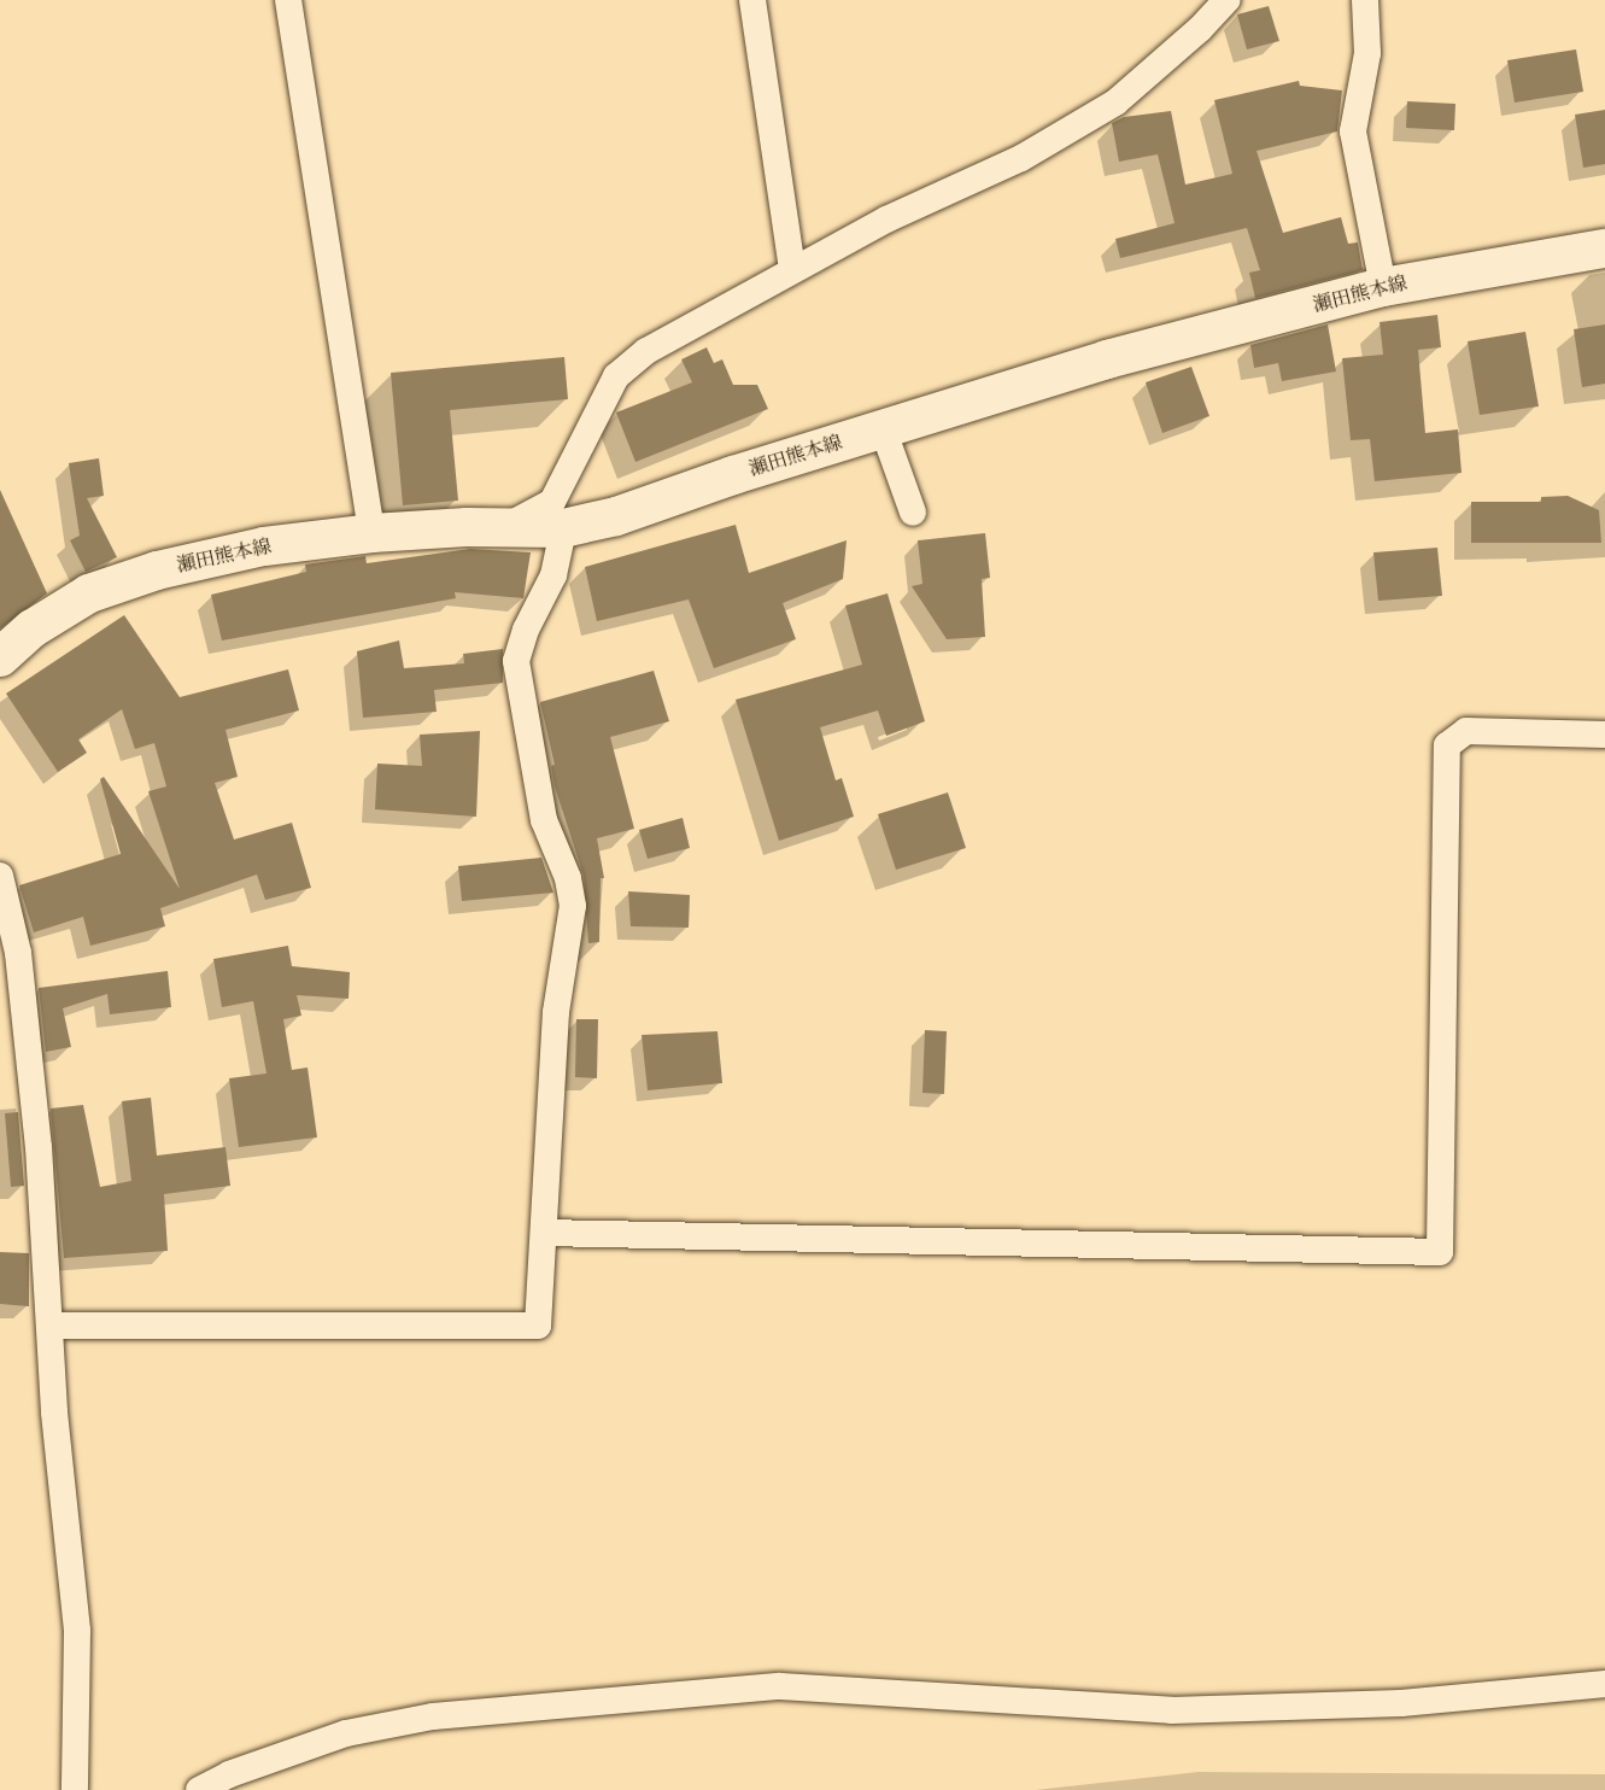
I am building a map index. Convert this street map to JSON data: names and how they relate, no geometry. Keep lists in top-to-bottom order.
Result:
{
  "streets": {
    "main road": ["瀬田熊本線"]
  }
}
